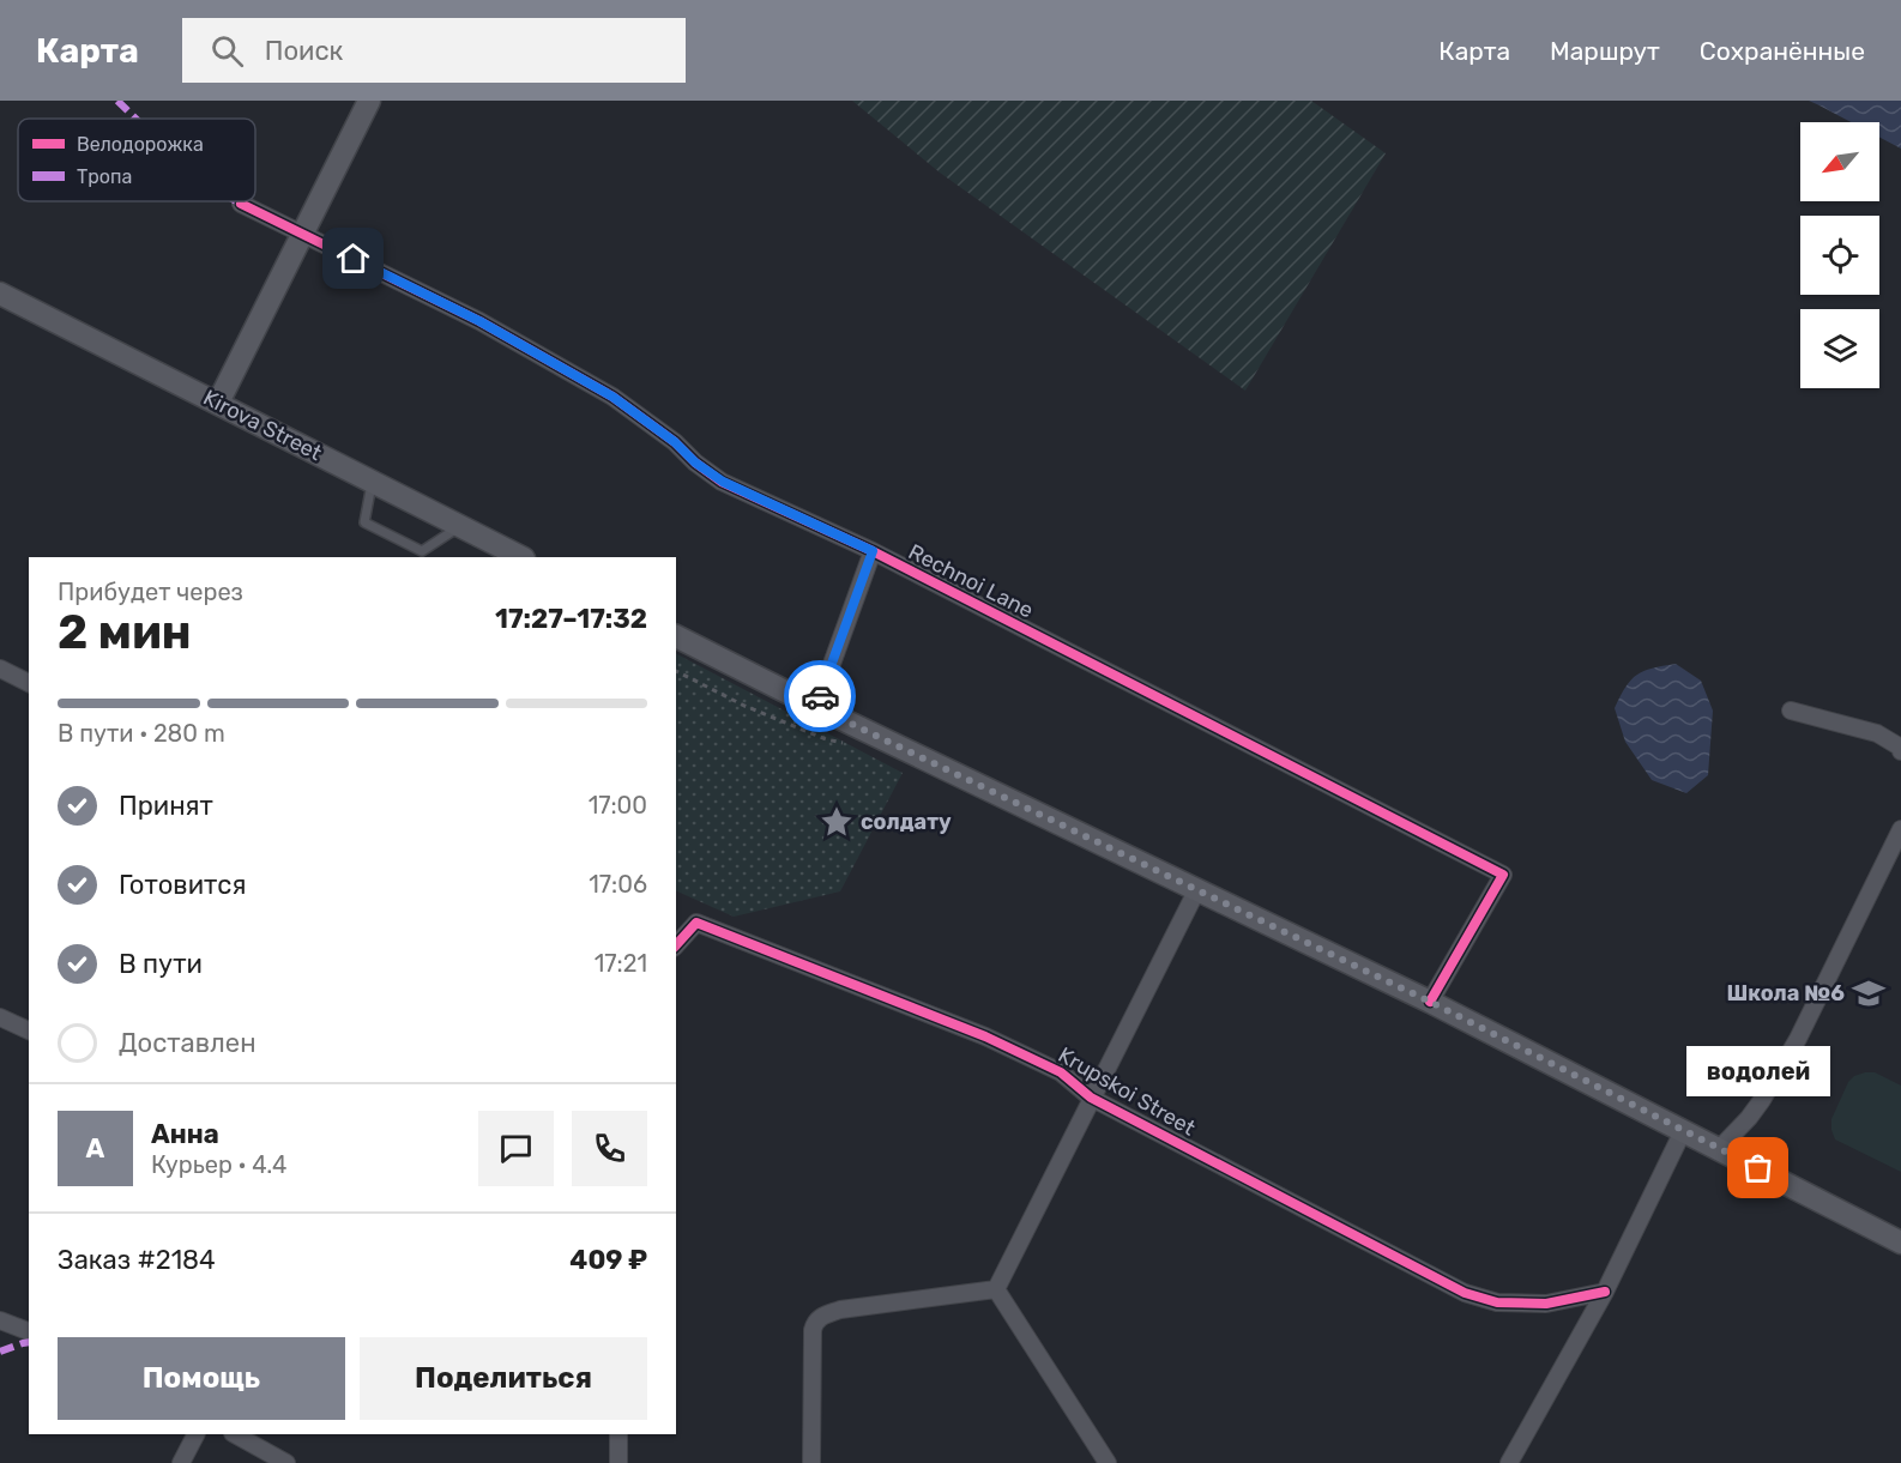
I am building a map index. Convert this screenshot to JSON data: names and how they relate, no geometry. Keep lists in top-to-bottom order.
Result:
{
  "streets": {
    "street": ["Kirova Street", "Rechnoi Lane", "Krupskoi Street"]
  },
  "places": {
    "place": ["солдату"],
    "school or university": ["Школа №6"],
    "other": ["водолей"]
  },
  "legend": ["Велодорожка", "Тропа"],
  "north": "bottom left",
  "page": {
    "header": "Карта",
    "search": "Поиск",
    "nav": ["Карта", "Маршрут", "Сохранённые"],
    "heading": ["2 мин", "Прибудет через", "17:27–17:32"],
    "panel": [
      "Анна",
      "Курьер · 4.4",
      "Заказ #2184",
      "409 ₽"
    ],
    "bar": "В пути · 280 m",
    "list": [
      ["Принят", "17:00"],
      ["Готовится", "17:06"],
      ["В пути", "17:21"],
      "Доставлен"
    ],
    "bubble": "водолей",
    "round": "А",
    "buttons": ["Помощь", "Поделиться"]
  }
}
